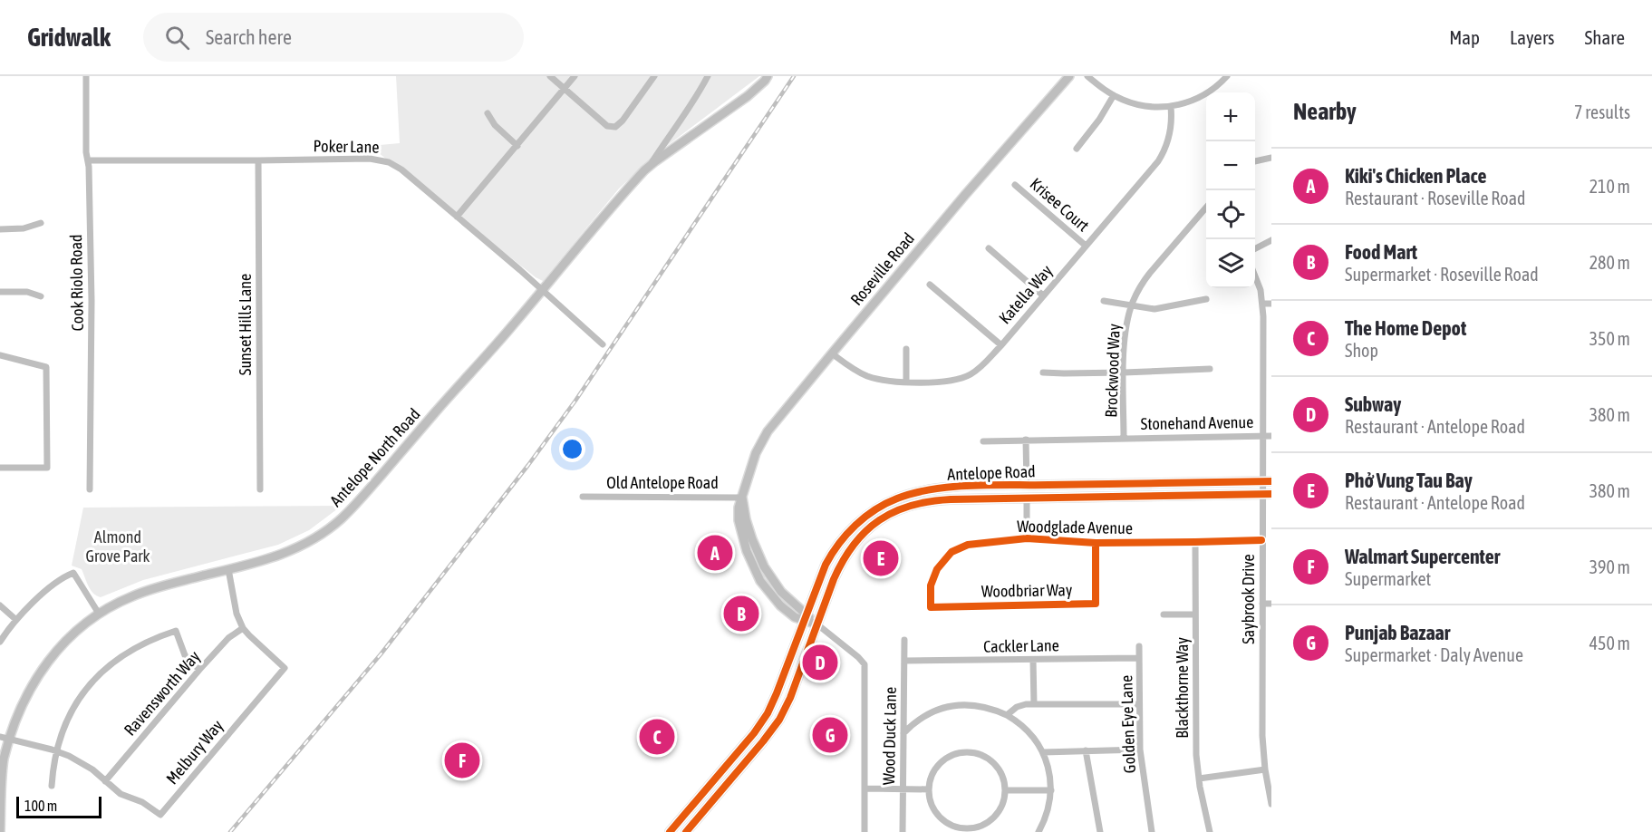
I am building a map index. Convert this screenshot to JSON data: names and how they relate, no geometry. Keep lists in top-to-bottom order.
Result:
{
  "streets": {
    "main road": ["Roseville Road", "Antelope North Road", "Antelope Road"],
    "street": [
      "Poker Lane",
      "Krisee Court",
      "Cook Riolo Road",
      "Katella Way",
      "Sunset Hills Lane",
      "Brockwood Way",
      "Stonehand Avenue",
      "Old Antelope Road",
      "Woodglade Avenue",
      "Woodbriar Way",
      "Saybrook Drive",
      "Cackler Lane",
      "Blackthorne Way",
      "Ravensworth Way",
      "Golden Eye Lane",
      "Wood Duck Lane",
      "Melbury Way"
    ]
  },
  "crossings": [
    ["Poker Lane", "Cook Riolo Road"],
    ["Poker Lane", "Sunset Hills Lane"],
    ["Poker Lane", "Antelope North Road"],
    ["Krisee Court", "Katella Way"],
    ["Roseville Road", "Katella Way"],
    ["Roseville Road", "Antelope Road"],
    ["Roseville Road", "Old Antelope Road"],
    ["Brockwood Way", "Stonehand Avenue"],
    ["Stonehand Avenue", "Saybrook Drive"],
    ["Antelope North Road", "Melbury Way"],
    ["Antelope Road", "Saybrook Drive"],
    ["Woodglade Avenue", "Woodbriar Way"],
    ["Woodglade Avenue", "Saybrook Drive"],
    ["Woodglade Avenue", "Blackthorne Way"],
    ["Cackler Lane", "Golden Eye Lane"],
    ["Cackler Lane", "Wood Duck Lane"],
    ["Ravensworth Way", "Melbury Way"]
  ],
  "parks": ["Almond Grove Park"],
  "scale_bar": "100 m",
  "page": {
    "header": "Gridwalk",
    "search": "Search here",
    "nav": ["Map", "Layers", "Share"],
    "heading": ["Nearby", "7 results"],
    "map_buttons": ["+", "−"],
    "list": [
      {
        "mark": "A",
        "name": "Kiki's Chicken Place",
        "note": "Restaurant · Roseville Road",
        "value": "210 m"
      },
      {
        "mark": "B",
        "name": "Food Mart",
        "note": "Supermarket · Roseville Road",
        "value": "280 m"
      },
      {
        "mark": "C",
        "name": "The Home Depot",
        "note": "Shop",
        "value": "350 m"
      },
      {
        "mark": "D",
        "name": "Subway",
        "note": "Restaurant · Antelope Road",
        "value": "380 m"
      },
      {
        "mark": "E",
        "name": "Phở Vung Tau Bay",
        "note": "Restaurant · Antelope Road",
        "value": "380 m"
      },
      {
        "mark": "F",
        "name": "Walmart Supercenter",
        "note": "Supermarket",
        "value": "390 m"
      },
      {
        "mark": "G",
        "name": "Punjab Bazaar",
        "note": "Supermarket · Daly Avenue",
        "value": "450 m"
      }
    ],
    "pins": [
      "A",
      "E",
      "B",
      "D",
      "G",
      "C",
      "F"
    ],
    "scale": "100 m"
  }
}
